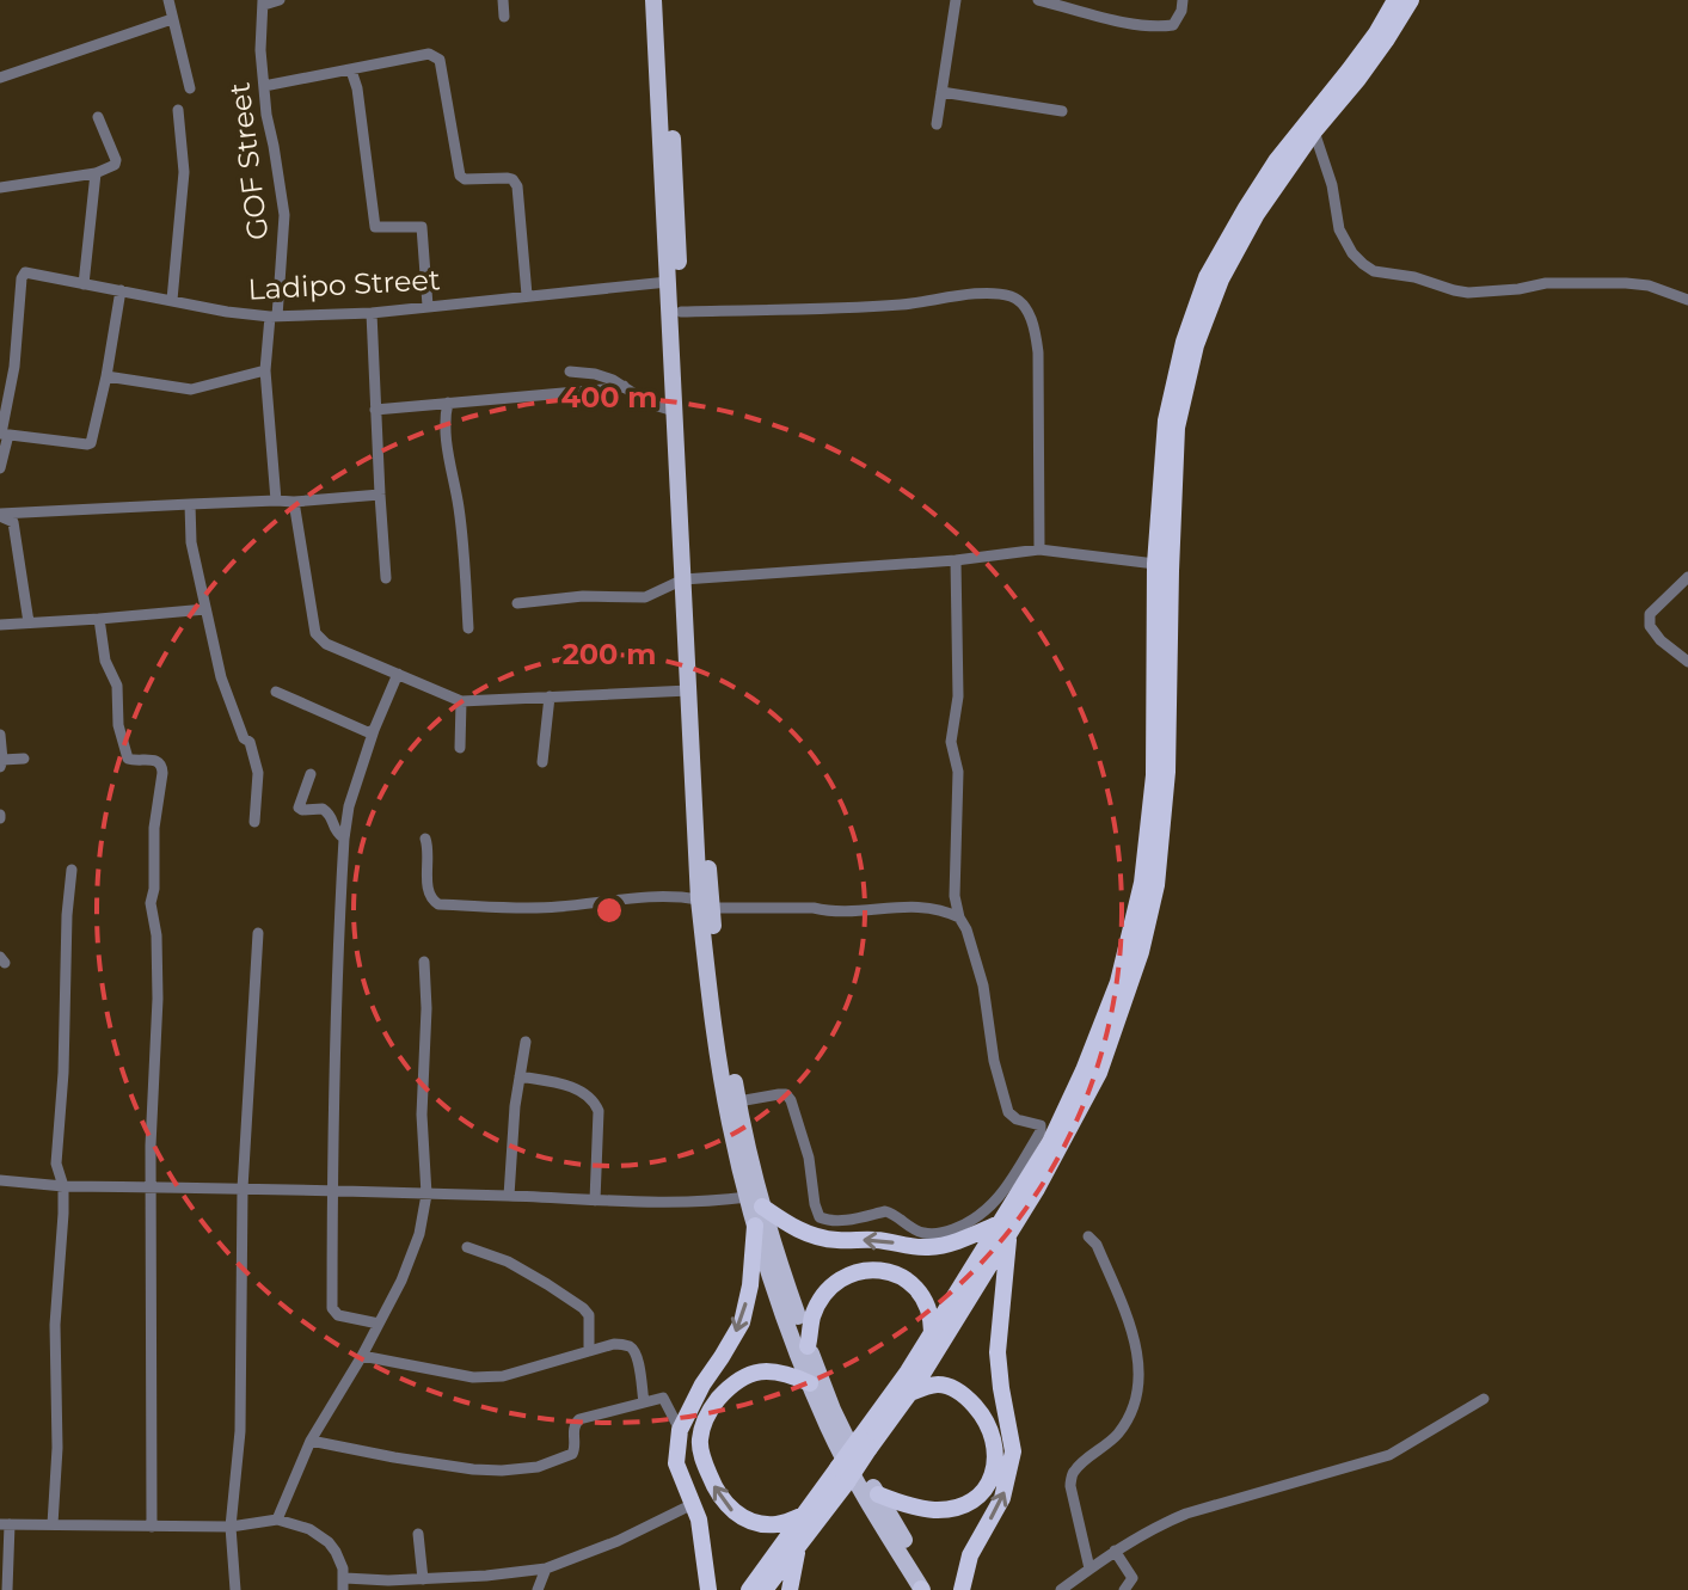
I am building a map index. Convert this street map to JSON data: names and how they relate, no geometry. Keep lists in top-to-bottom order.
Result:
{
  "streets": {
    "street": ["GOF Street", "Ladipo Street"]
  },
  "crossings": [
    ["GOF Street", "Ladipo Street"]
  ],
  "rings": ["400 m", "200 m"]
}
